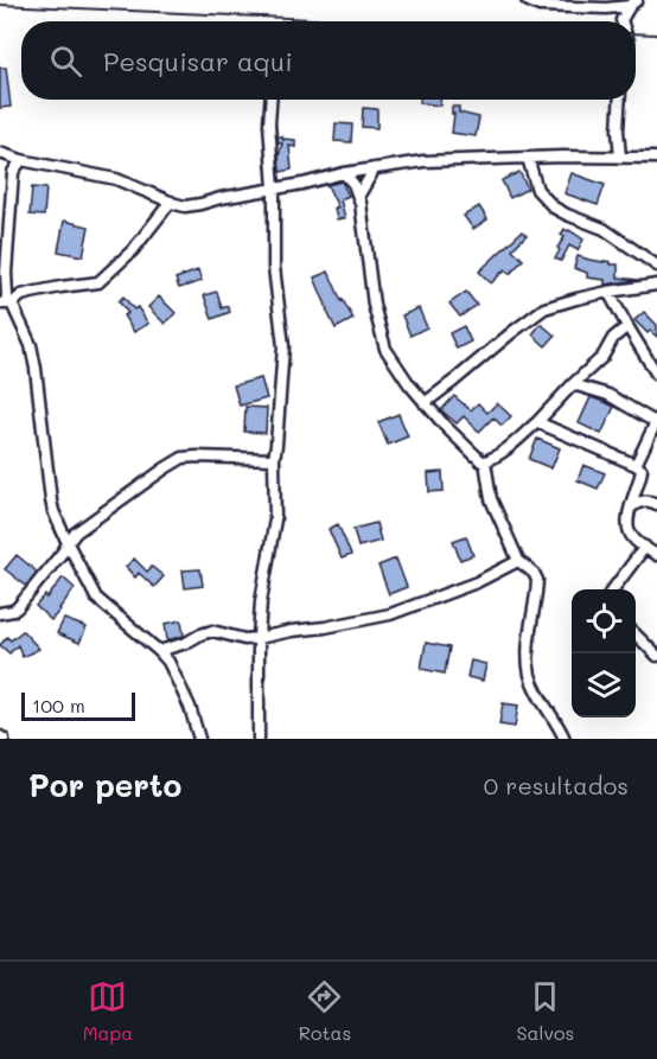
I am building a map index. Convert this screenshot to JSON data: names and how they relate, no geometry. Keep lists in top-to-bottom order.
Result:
{
  "scale_bar": "100 m",
  "page": {
    "search": "Pesquisar aqui",
    "scale": "100 m",
    "heading": ["Por perto", "0 resultados"],
    "nav": ["Mapa", "Rotas", "Salvos"]
  }
}
